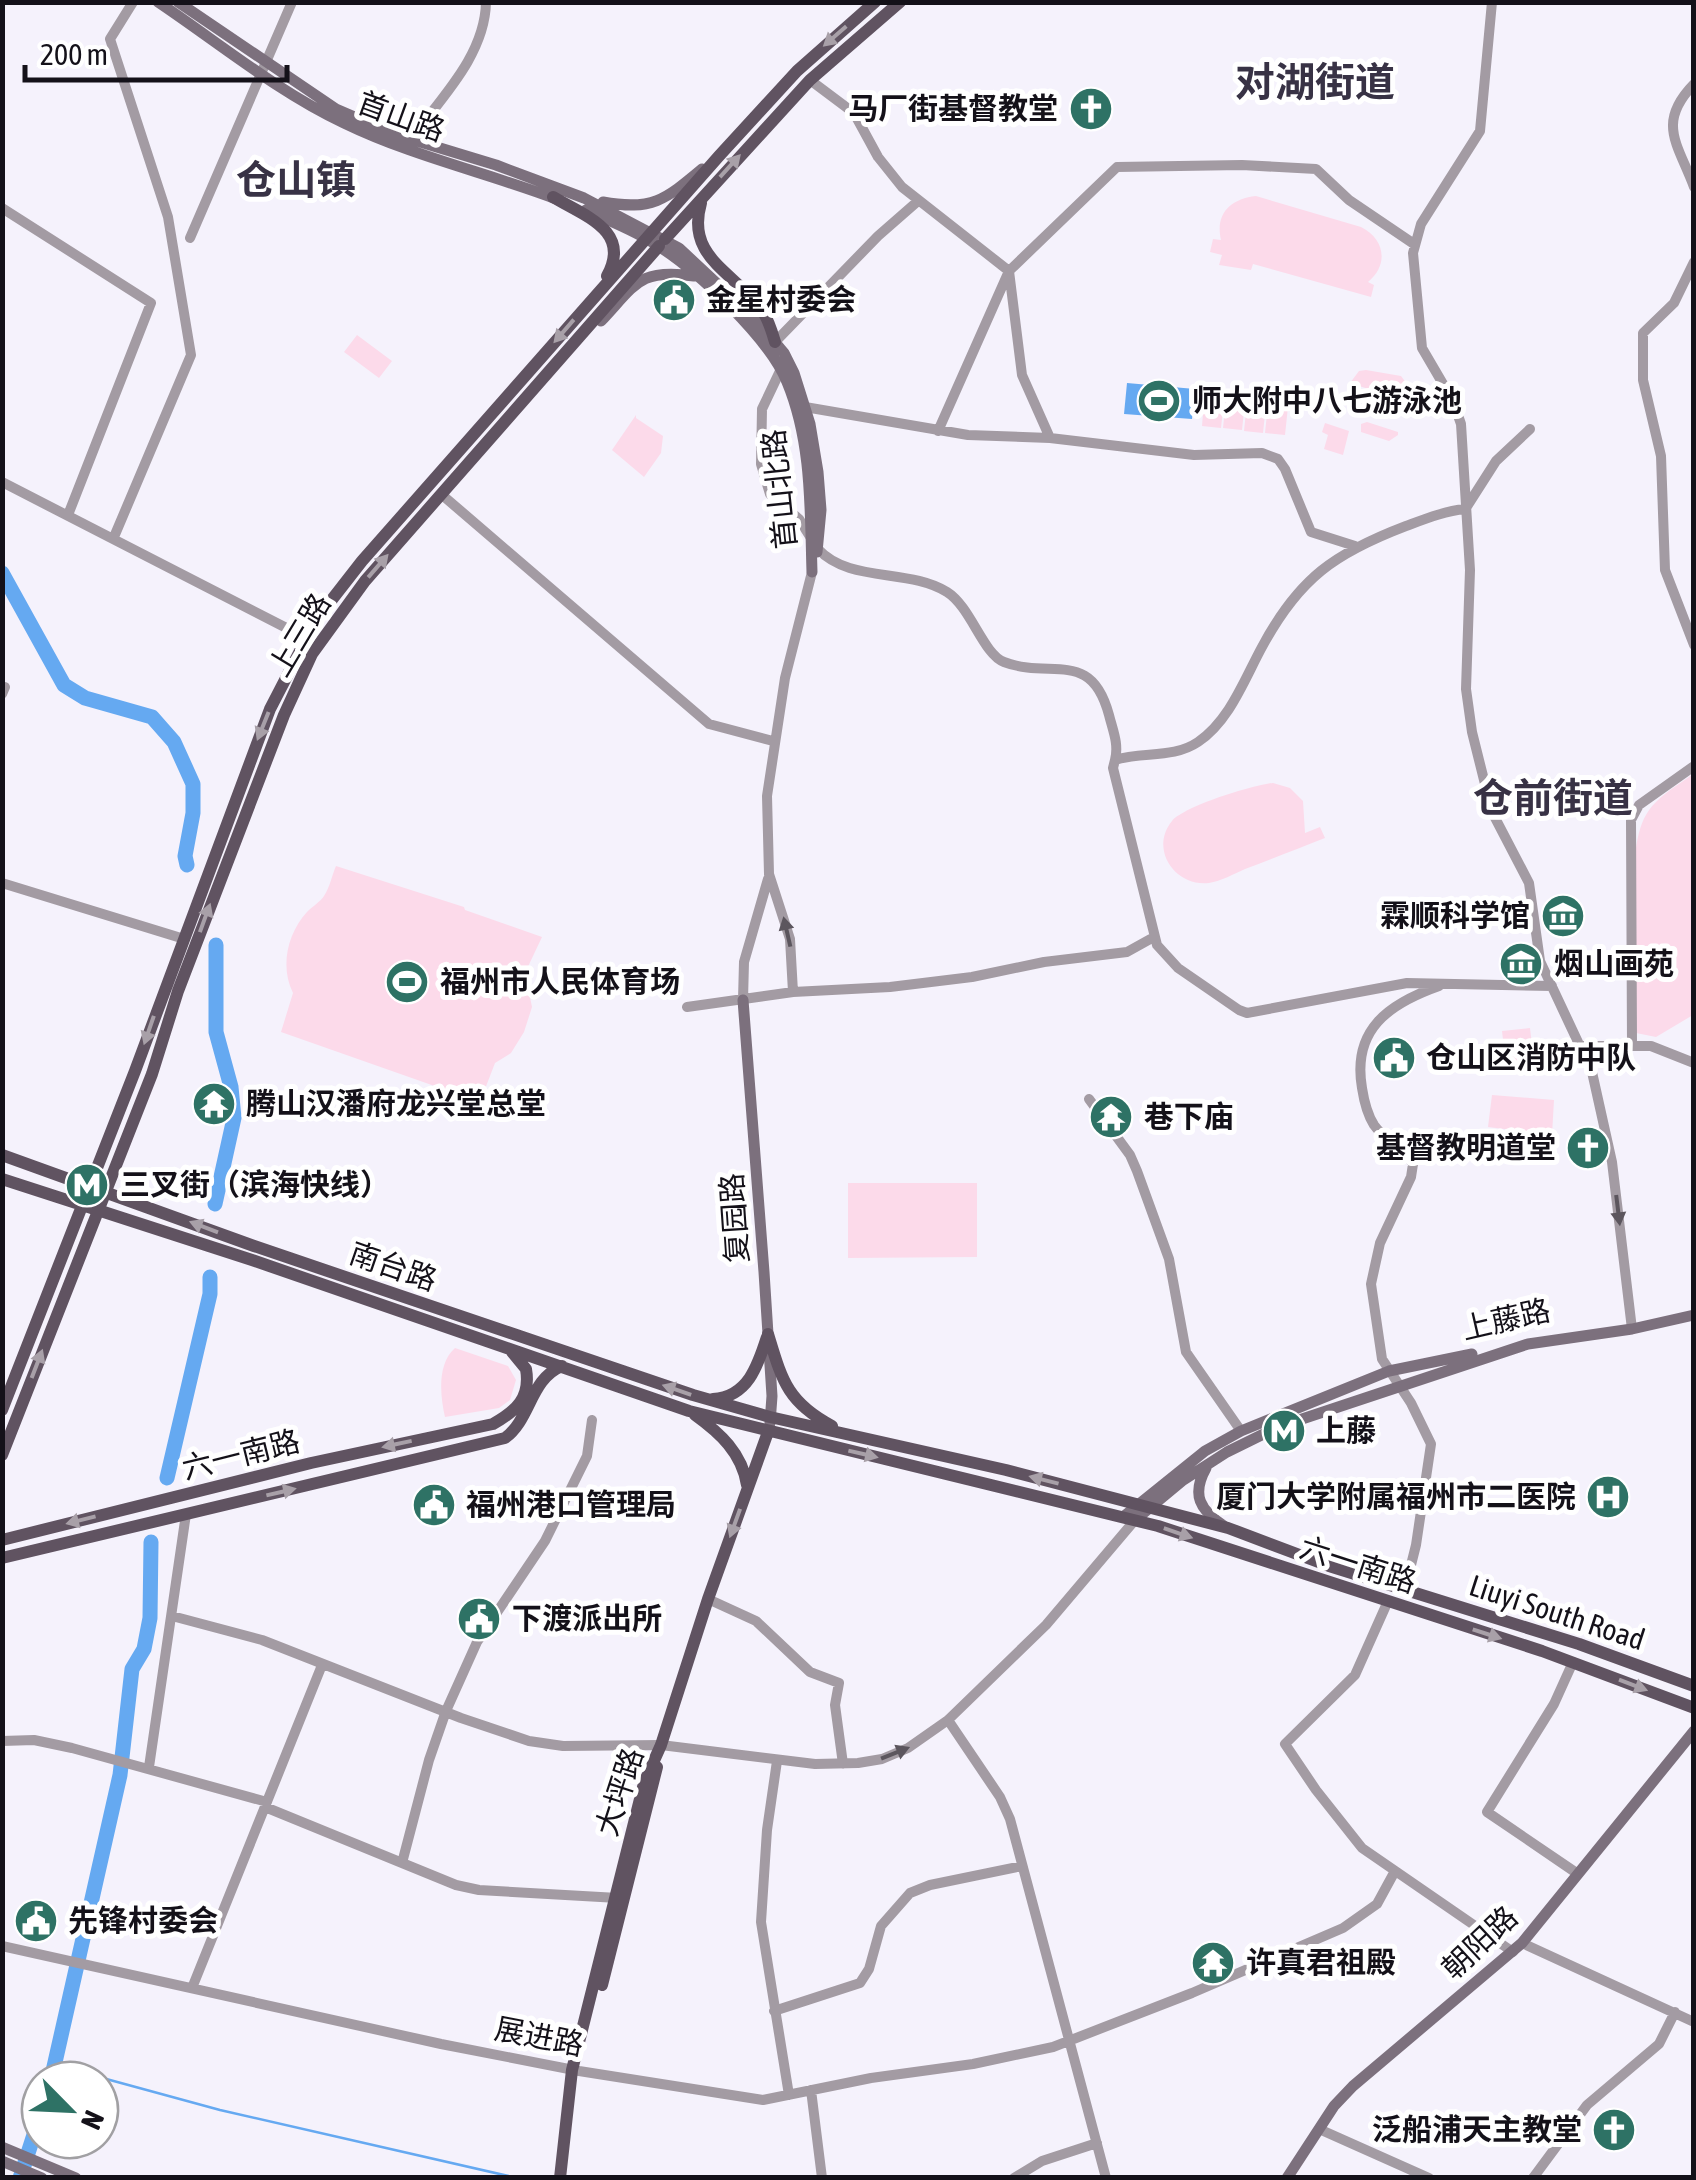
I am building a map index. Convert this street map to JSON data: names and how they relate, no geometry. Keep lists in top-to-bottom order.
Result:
{
  "streets": {
    "main road": [
      "首山路",
      "首山北路",
      "上三路",
      "复园路",
      "南台路",
      "上藤路",
      "六一南路",
      "Liuyi South Road",
      "大坪路",
      "朝阳路"
    ],
    "street": ["展进路"]
  },
  "crossings": [
    ["首山路", "首山北路"],
    ["首山路", "上三路"],
    ["首山北路", "上三路"],
    ["上三路", "南台路"],
    ["复园路", "南台路"],
    ["复园路", "六一南路"],
    ["复园路", "大坪路"],
    ["南台路", "六一南路"],
    ["南台路", "大坪路"],
    ["上藤路", "六一南路"],
    ["六一南路", "Liuyi South Road"],
    ["六一南路", "大坪路"],
    ["大坪路", "展进路"]
  ],
  "districts": ["对湖街道", "仓山镇", "仓前街道"],
  "places": {
    "church": ["马厂街基督教堂", "基督教明道堂", "泛船浦天主教堂"],
    "public building": [
      "金星村委会",
      "仓山区消防中队",
      "福州港口管理局",
      "下渡派出所",
      "先锋村委会"
    ],
    "sports": ["师大附中八七游泳池", "福州市人民体育场"],
    "museum": ["霖顺科学馆", "烟山画苑"],
    "temple": ["腾山汉潘府龙兴堂总堂", "巷下庙", "许真君祖殿"],
    "metro station": ["三叉街（滨海快线）", "上藤"],
    "hospital": ["厦门大学附属福州市二医院"]
  },
  "scale_bar": "200 m",
  "north": "bottom right"
}
